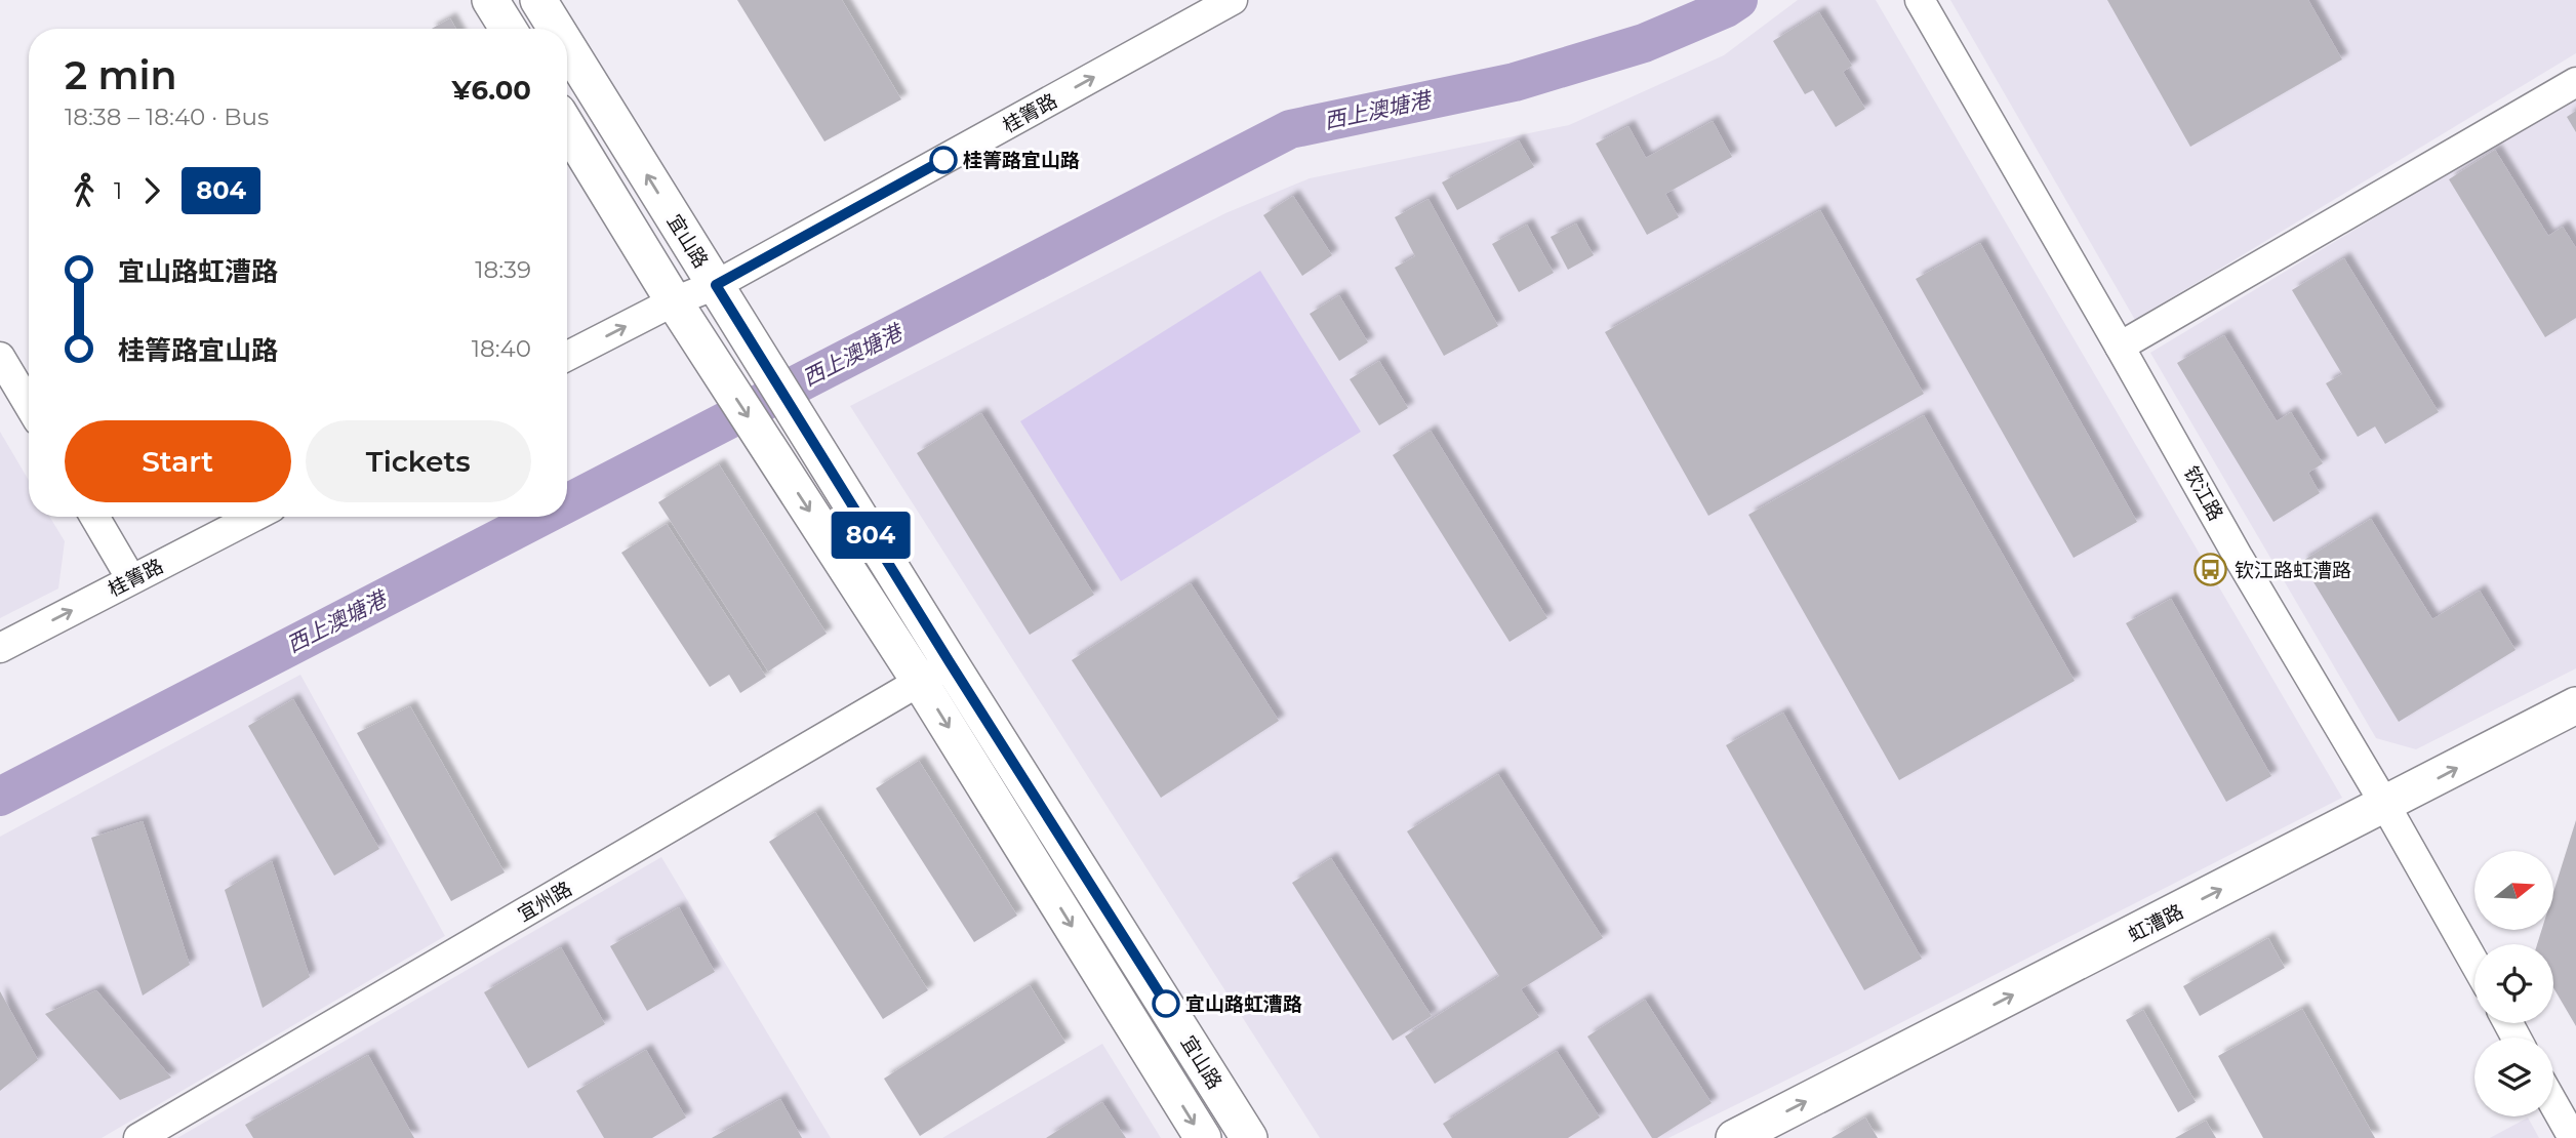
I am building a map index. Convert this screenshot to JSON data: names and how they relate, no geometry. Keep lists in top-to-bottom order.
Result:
{
  "streets": {
    "main road": ["宜山路", "虹漕路"],
    "street": ["桂箐路", "钦江路", "宜州路"]
  },
  "crossings": [
    ["桂箐路", "宜山路"],
    ["宜山路", "宜州路"],
    ["钦江路", "虹漕路"]
  ],
  "one_way": ["桂箐路", "虹漕路"],
  "water": ["西上澳塘港"],
  "places": {
    "other": ["桂箐路宜山路", "宜山路虹漕路"],
    "bus stop": ["钦江路虹漕路"]
  },
  "lines": ["bus line 804"],
  "north": "right",
  "page": {
    "on_map": "804",
    "heading": ["2 min", "18:38 – 18:40 · Bus", "¥6.00"],
    "legs": ["1", "804"],
    "list": [
      {
        "name": "宜山路虹漕路",
        "value": "18:39"
      },
      {
        "name": "桂箐路宜山路",
        "value": "18:40"
      }
    ],
    "buttons": ["Start", "Tickets"]
  }
}
